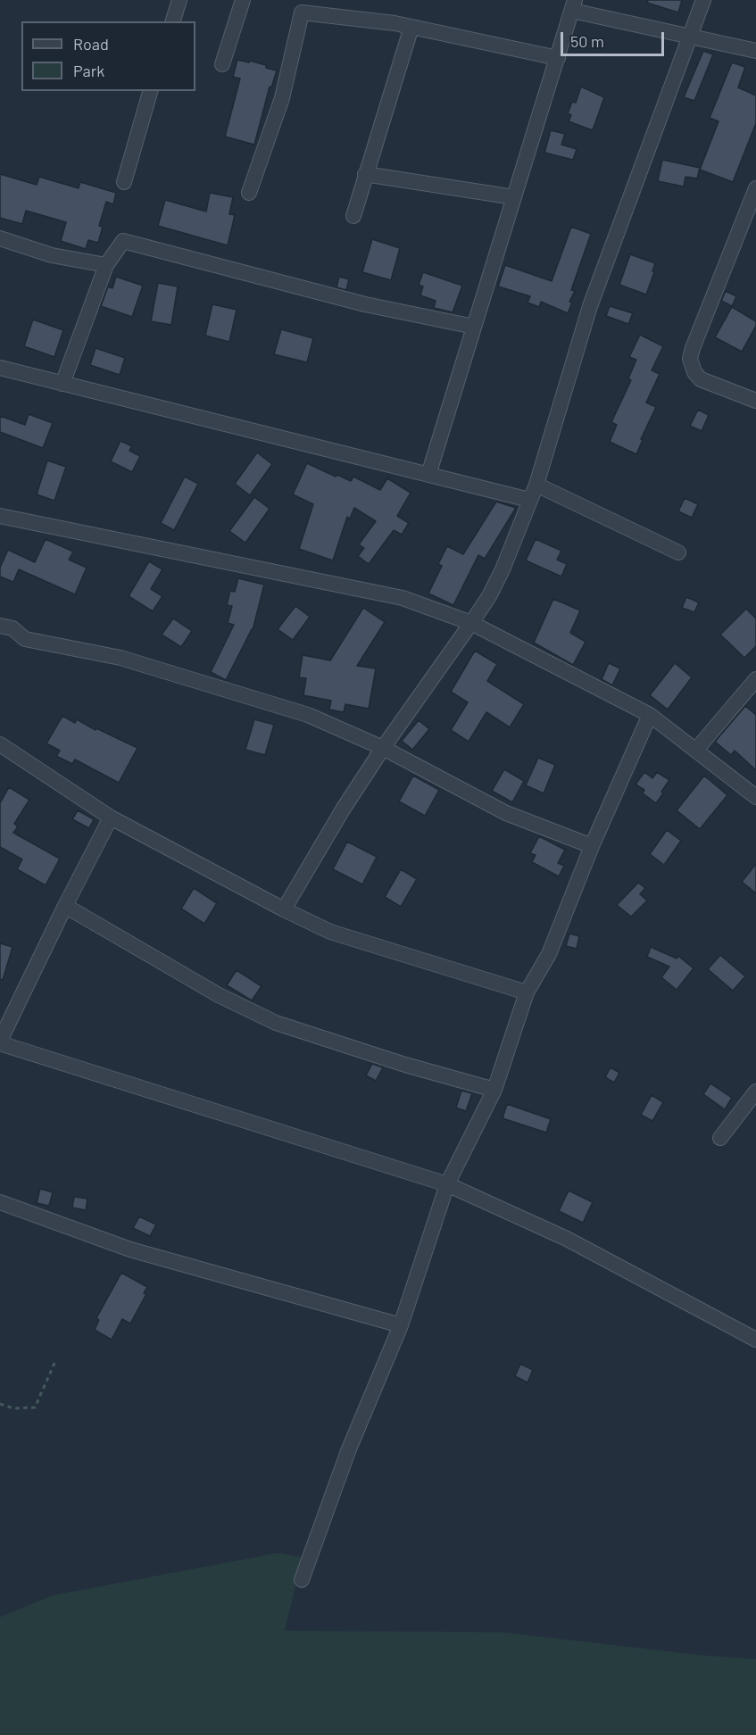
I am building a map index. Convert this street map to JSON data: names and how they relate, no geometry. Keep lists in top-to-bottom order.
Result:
{
  "legend": ["Road", "Park"],
  "scale_bar": "50 m"
}
